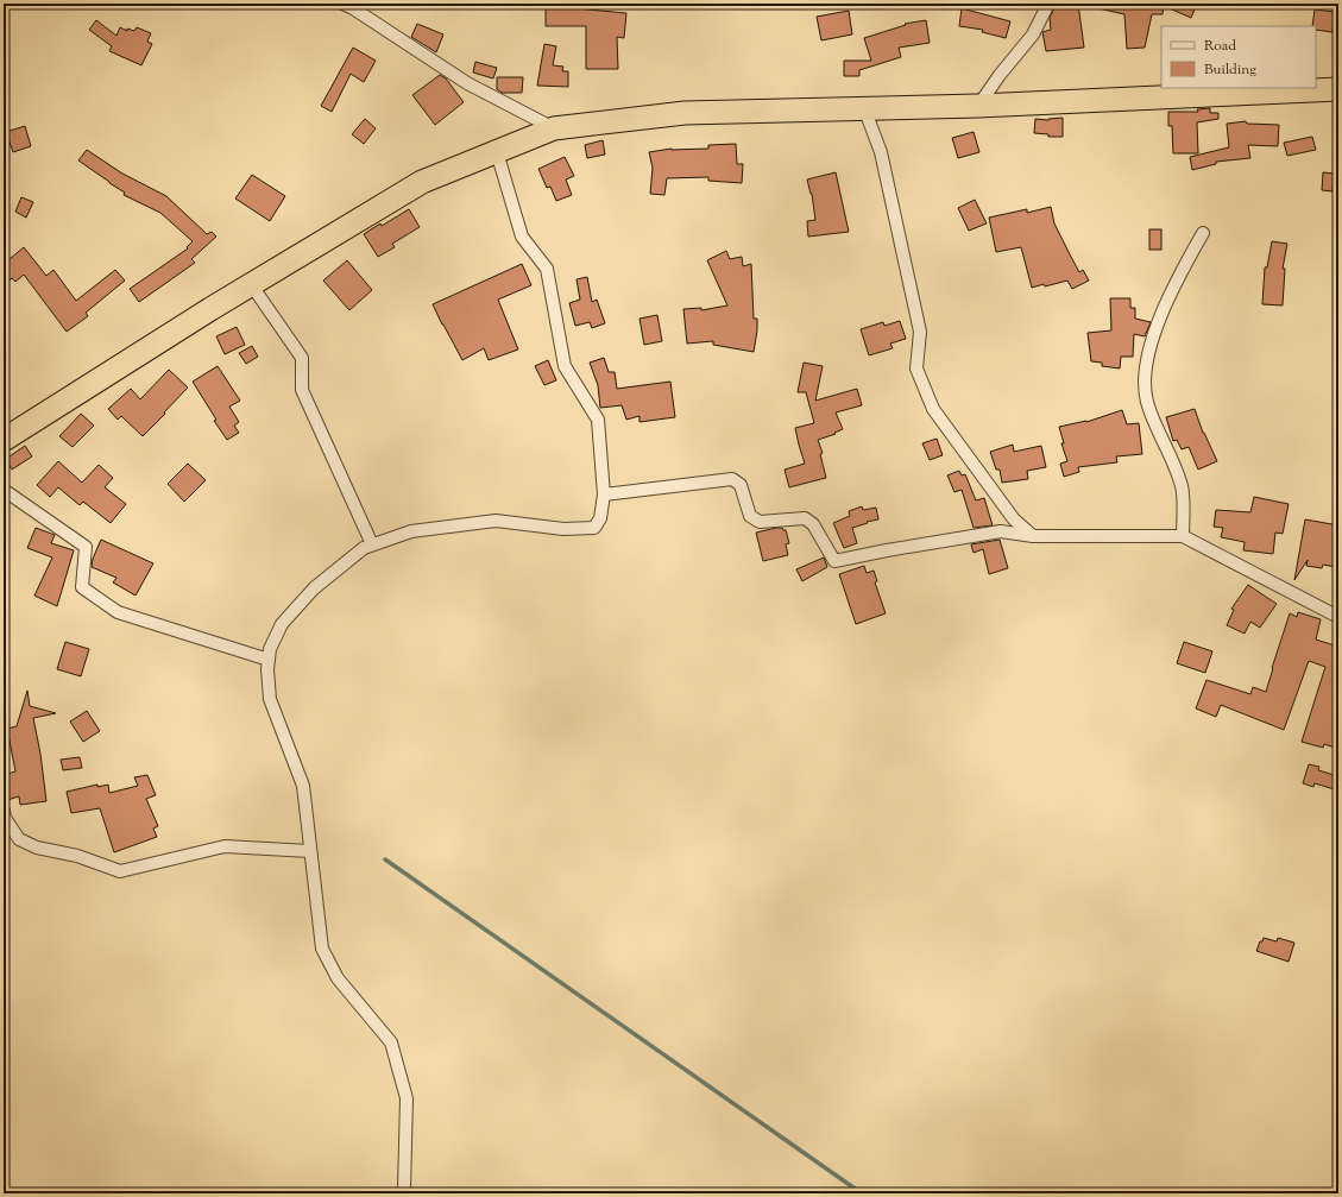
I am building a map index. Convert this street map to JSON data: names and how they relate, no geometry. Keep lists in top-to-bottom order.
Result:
{
  "legend": ["Road", "Building"]
}
